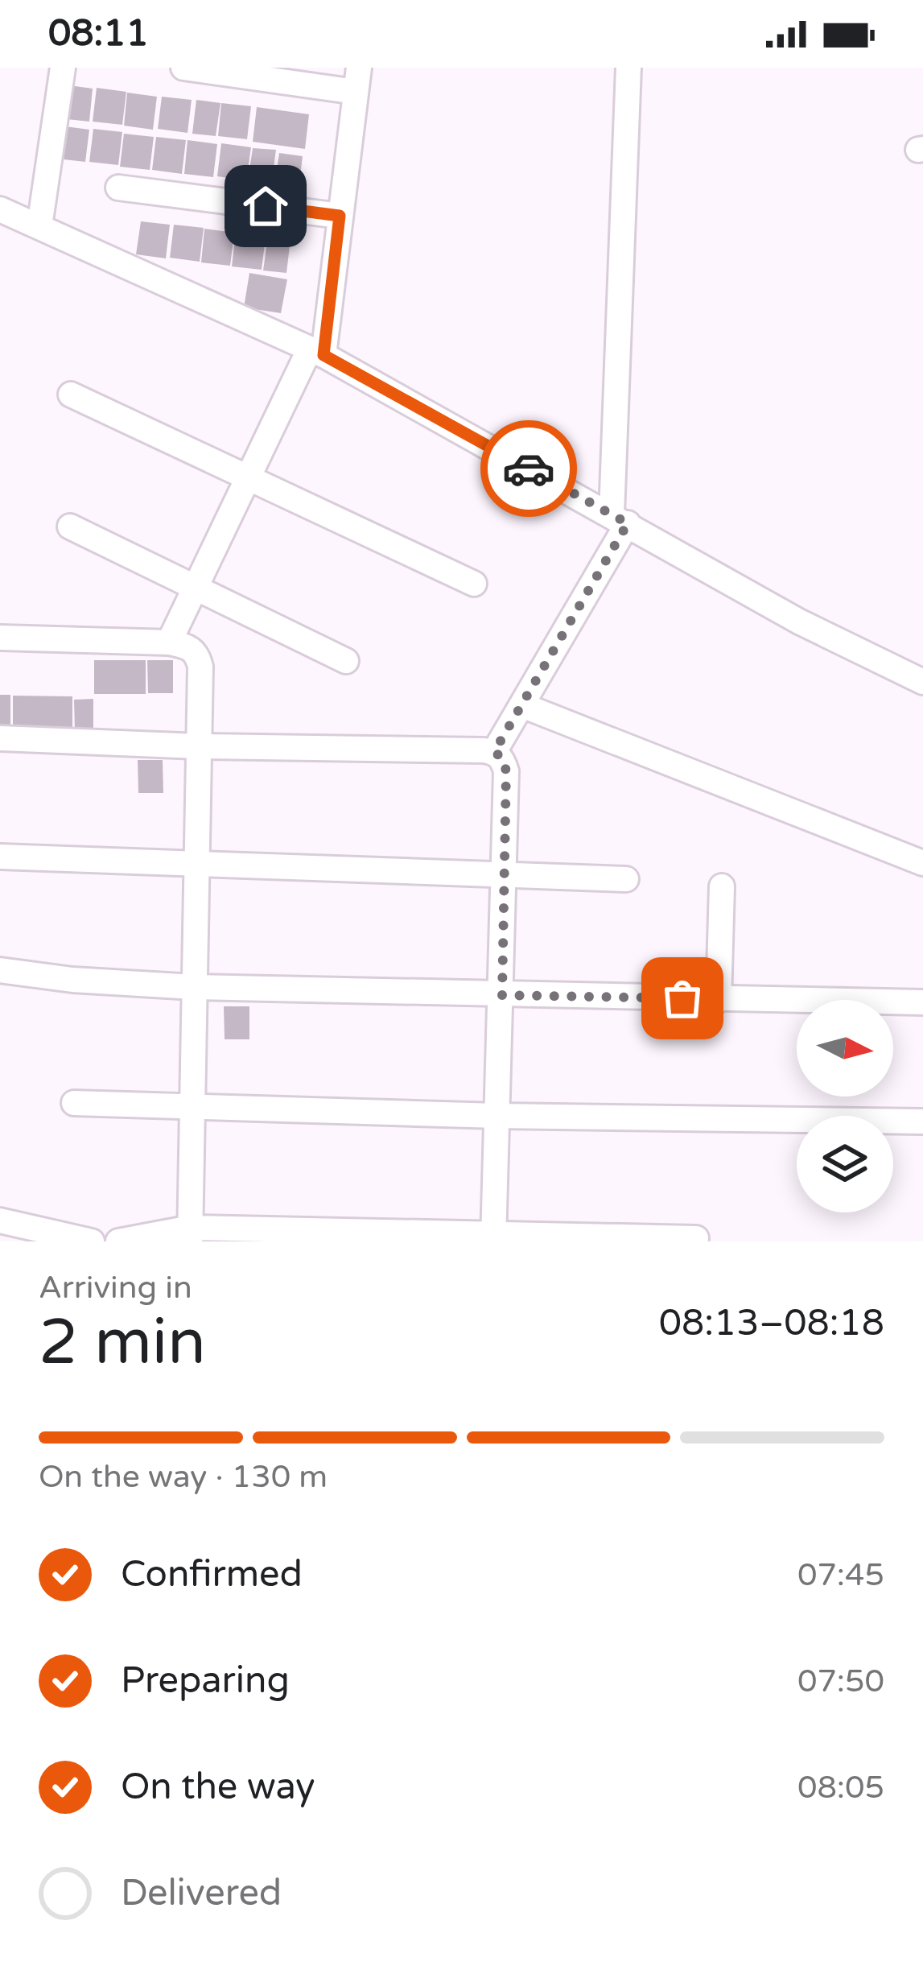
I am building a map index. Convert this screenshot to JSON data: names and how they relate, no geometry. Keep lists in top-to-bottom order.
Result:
{
  "north": "right",
  "page": {
    "status": "08:11",
    "heading": ["2 min", "Arriving in", "08:13–08:18"],
    "bar": "On the way · 130 m",
    "list": [
      ["Confirmed", "07:45"],
      ["Preparing", "07:50"],
      ["On the way", "08:05"],
      "Delivered"
    ]
  }
}
